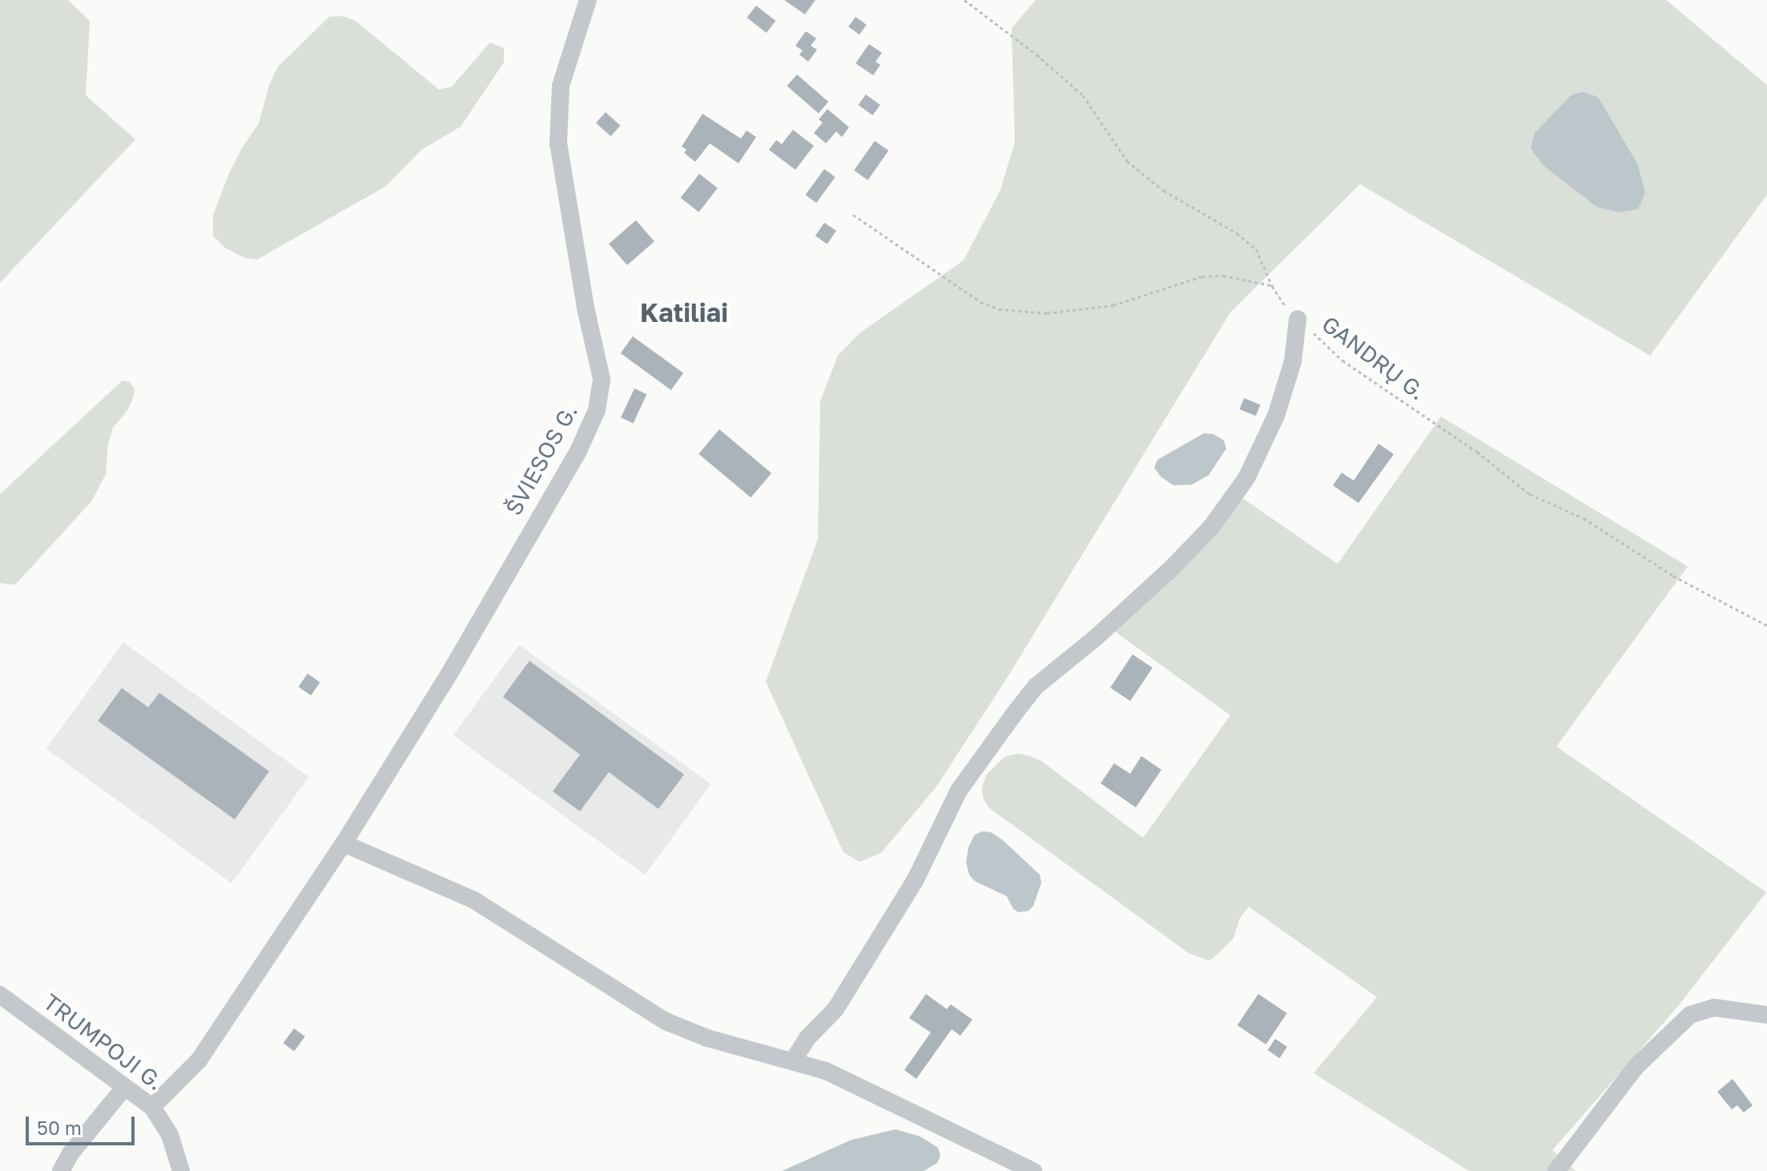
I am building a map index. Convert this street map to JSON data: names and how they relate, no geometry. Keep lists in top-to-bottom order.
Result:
{
  "streets": {
    "street": ["ŠVIESOS G.", "TRUMPOJI G."],
    "path": ["GANDRŲ G."]
  },
  "crossings": [
    ["ŠVIESOS G.", "TRUMPOJI G."]
  ],
  "districts": ["Katiliai"],
  "scale_bar": "50 m"
}
